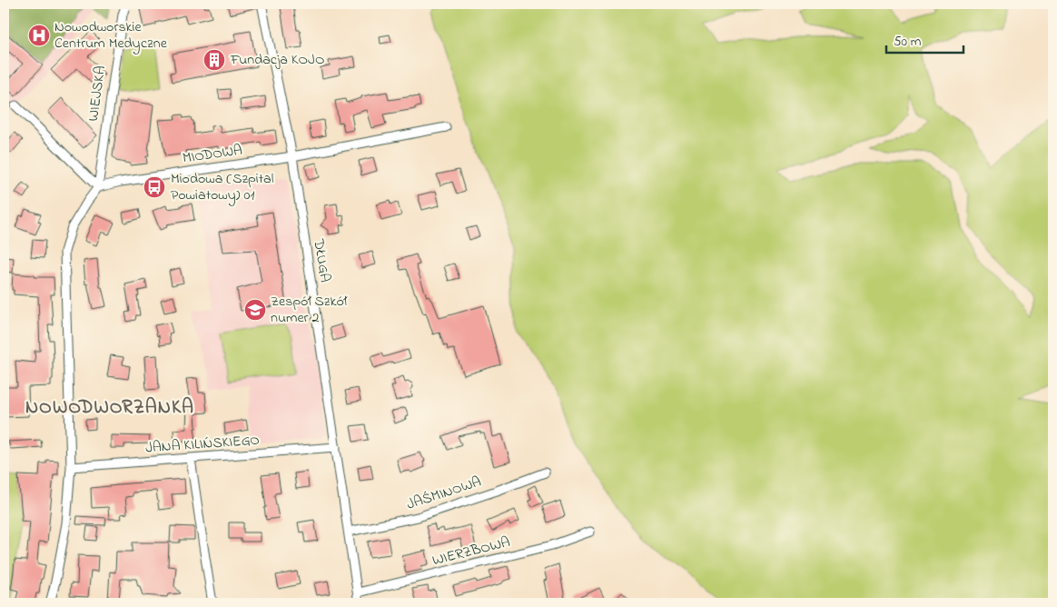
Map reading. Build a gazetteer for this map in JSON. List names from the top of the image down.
{
  "streets": {
    "street": [
      "WIEJSKA",
      "MIODOWA",
      "DŁUGA",
      "JANA KILIŃSKIEGO",
      "JAŚMINOWA",
      "WIERZBOWA"
    ]
  },
  "crossings": [
    ["WIEJSKA", "MIODOWA"],
    ["MIODOWA", "DŁUGA"],
    ["DŁUGA", "JANA KILIŃSKIEGO"],
    ["DŁUGA", "JAŚMINOWA"],
    ["DŁUGA", "WIERZBOWA"]
  ],
  "districts": ["NOWODWORZANKA"],
  "places": {
    "hospital": ["Nowodworskie Centrum Medyczne"],
    "building": ["Fundacja KOJO"],
    "bus stop": ["Miodowa (Szpital Powiatowy) 01"],
    "school or university": ["Zespół Szkół numer 2"]
  },
  "scale_bar": "50 m"
}
